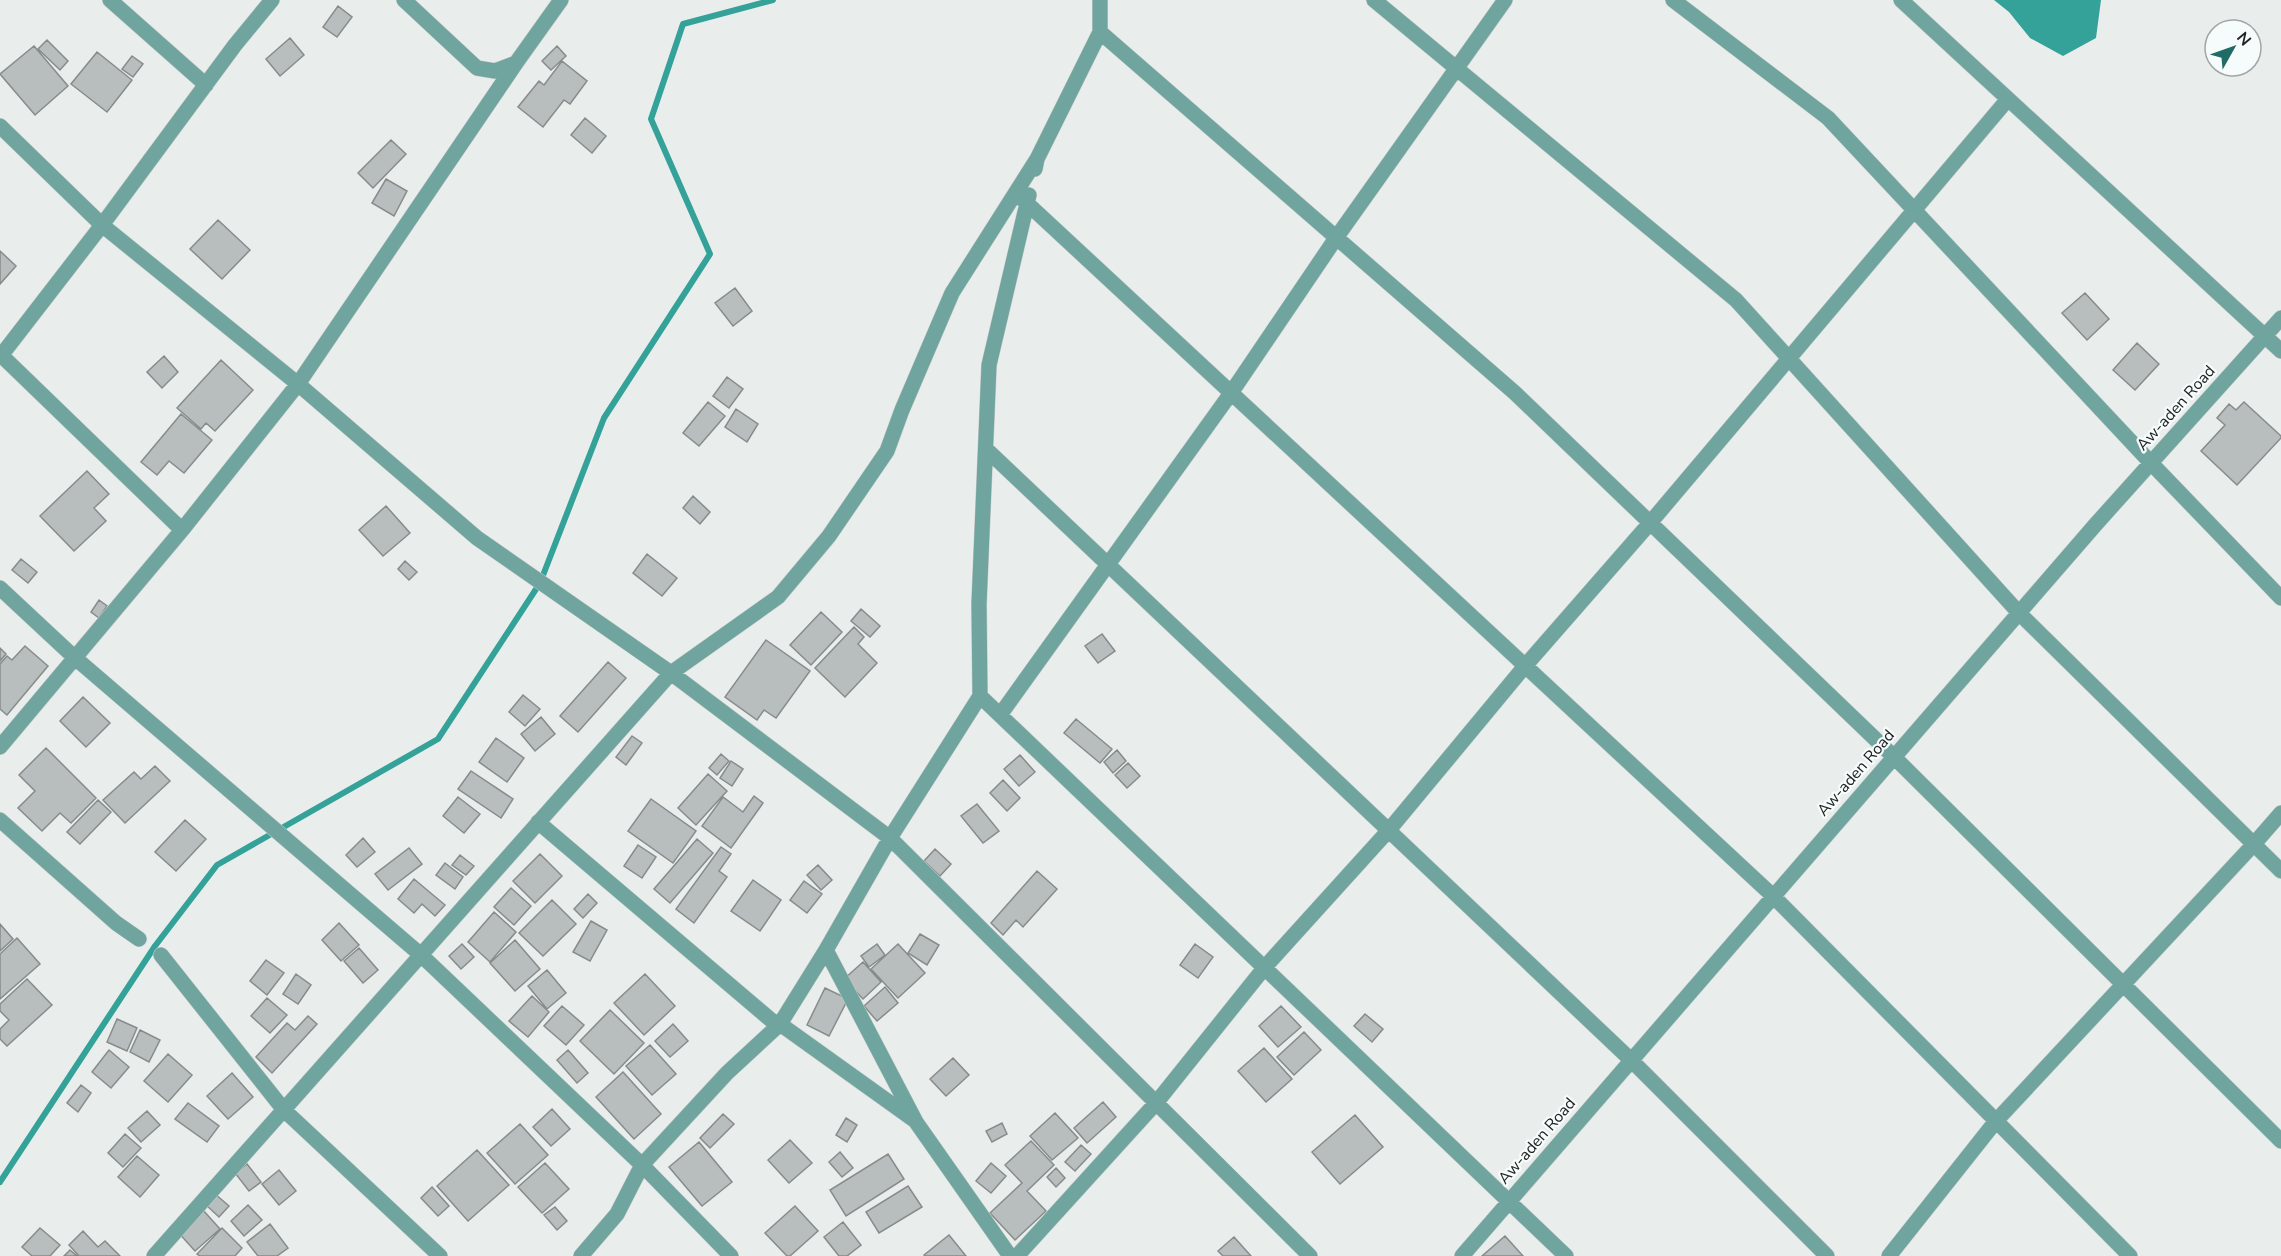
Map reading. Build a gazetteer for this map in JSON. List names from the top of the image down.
{
  "streets": {
    "street": ["Aw-aden Road"]
  },
  "north": "top right"
}
